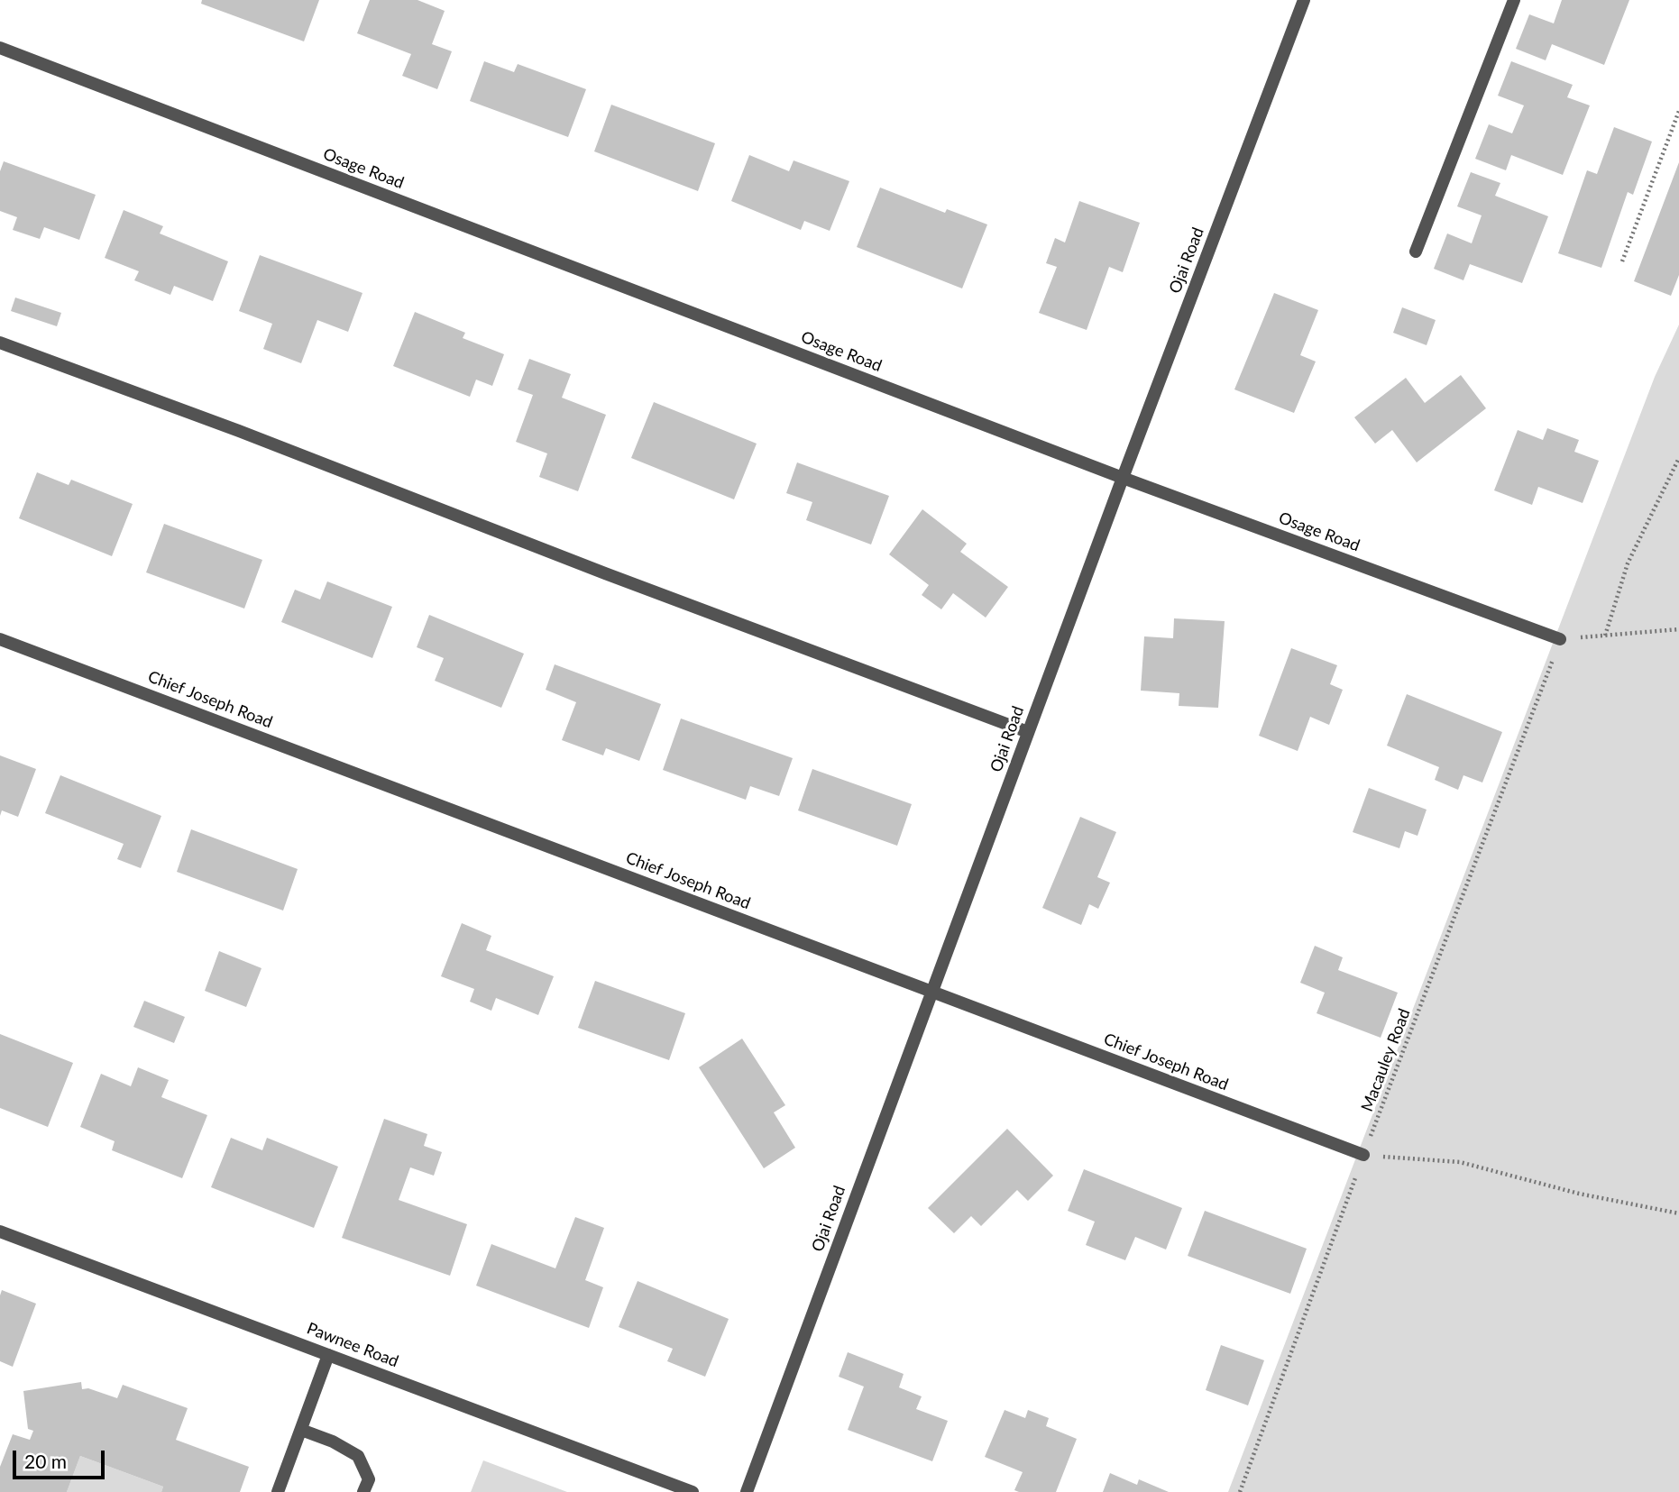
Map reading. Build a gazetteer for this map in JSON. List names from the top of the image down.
{
  "streets": {
    "street": [
      "Osage Road",
      "Ojai Road",
      "Chief Joseph Road",
      "Pawnee Road"
    ],
    "path": ["Macauley Road"]
  },
  "crossings": [
    ["Osage Road", "Ojai Road"],
    ["Osage Road", "Macauley Road"],
    ["Ojai Road", "Chief Joseph Road"],
    ["Chief Joseph Road", "Macauley Road"]
  ],
  "scale_bar": "20 m"
}
